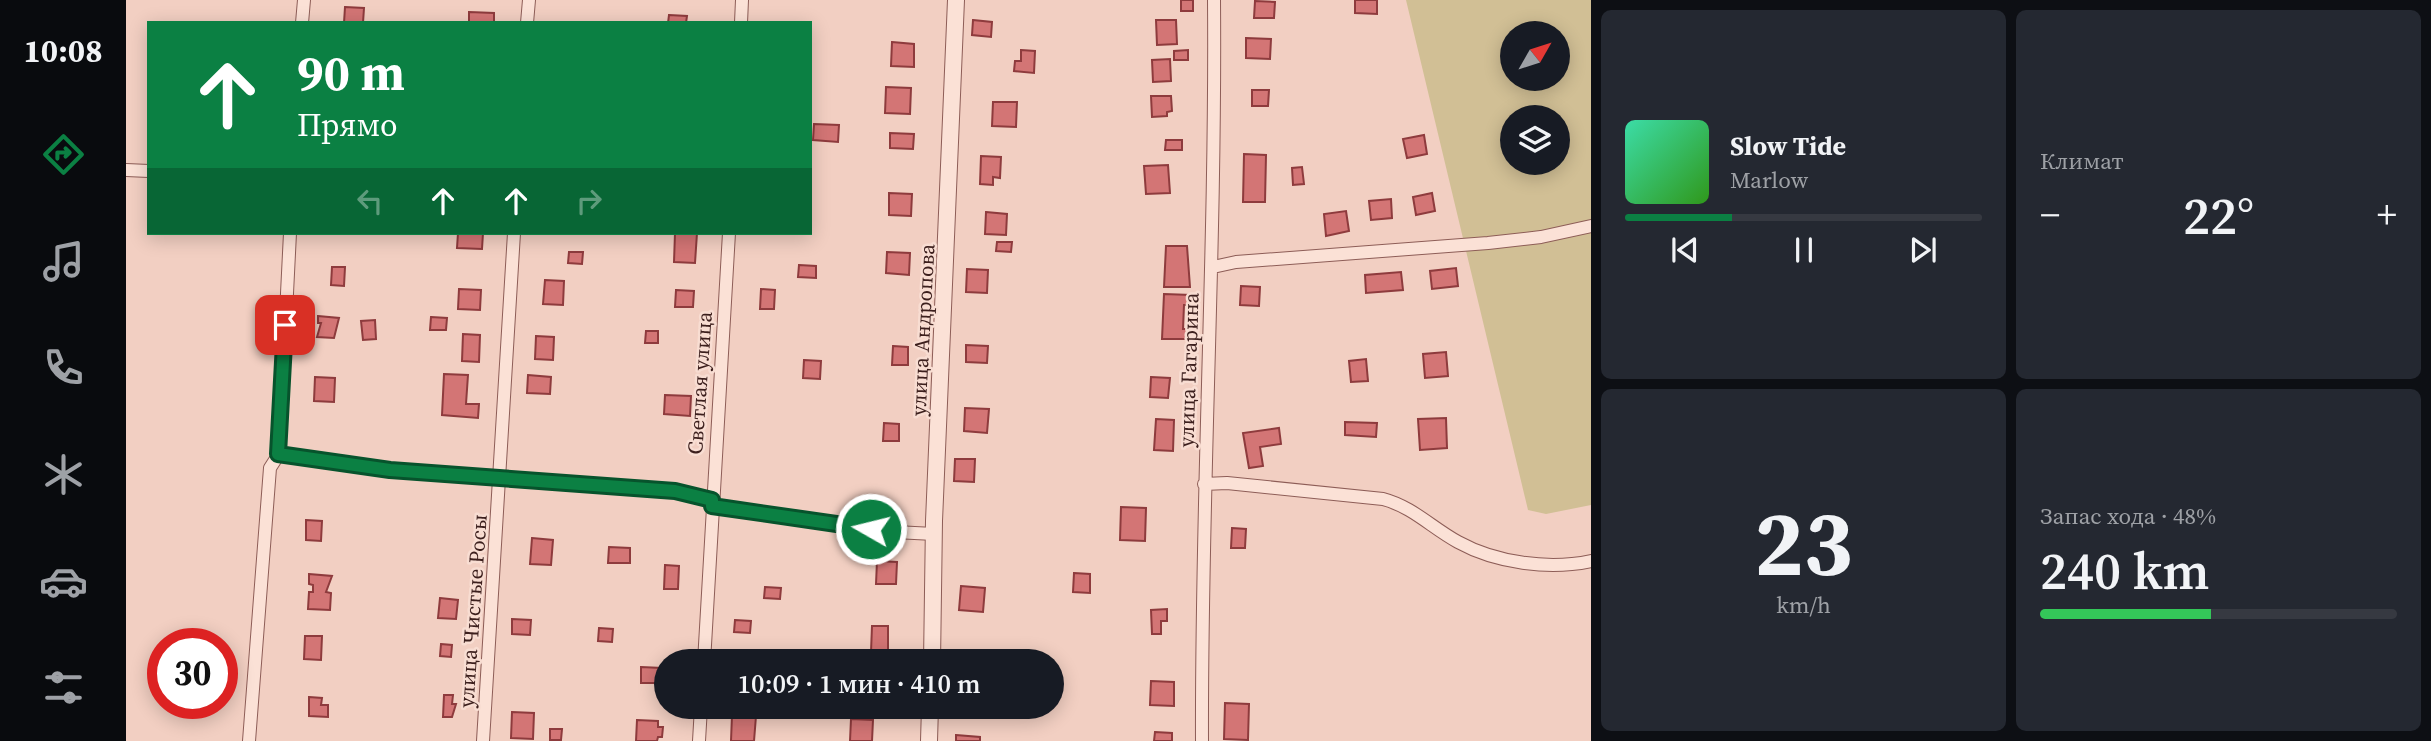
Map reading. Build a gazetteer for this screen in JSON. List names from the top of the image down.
{
  "streets": {
    "street": [
      "улица Андропова",
      "улица Гагарина",
      "Светлая улица",
      "улица Чистые Росы"
    ]
  },
  "north": "top right",
  "page": {
    "tabs": "10:08",
    "tile": [
      "Климат",
      ["23", "km/h"],
      ["Запас хода · 48%", "240 km"]
    ],
    "turn": ["90 m", "Прямо"],
    "song": ["Slow Tide", "Marlow"],
    "heat": ["−", "22°", "+"],
    "limit": "30",
    "trip": "10:09 · 1 мин · 410 m"
  }
}
